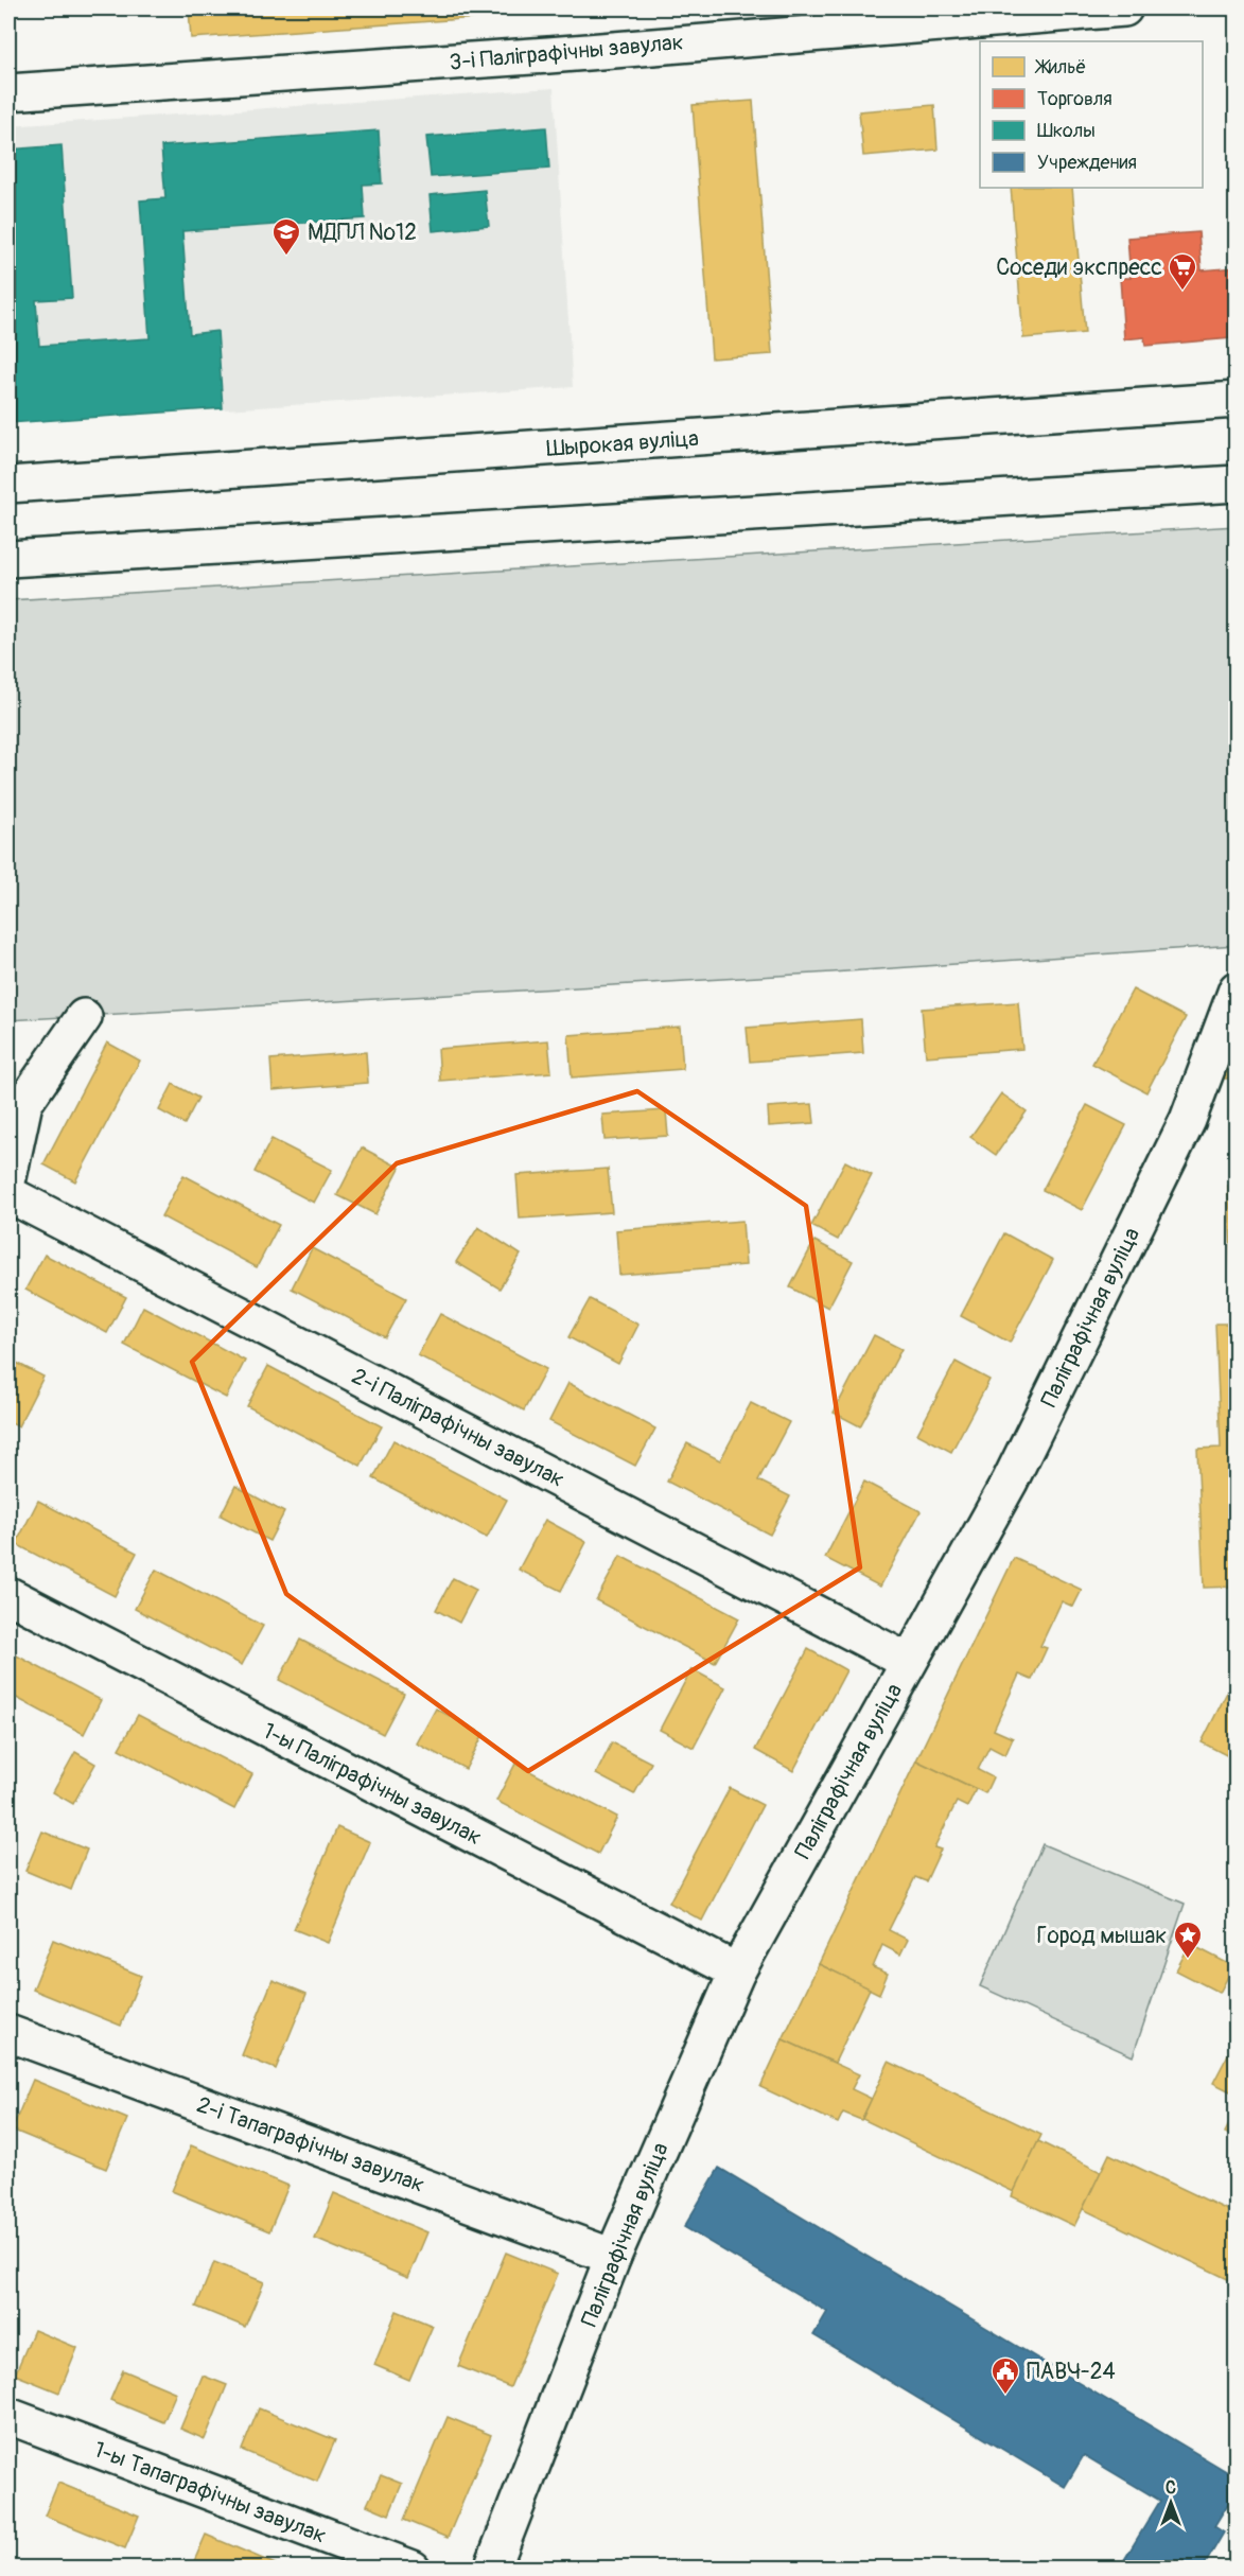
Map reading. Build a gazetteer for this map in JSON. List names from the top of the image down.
{
  "streets": {
    "street": [
      "3-і Паліграфічны завулак",
      "Шырокая вуліца",
      "Паліграфічная вуліца",
      "2-і Паліграфічны завулак",
      "1-ы Паліграфічны завулак",
      "2-і Тапаграфічны завулак",
      "1-ы Тапаграфічны завулак"
    ]
  },
  "crossings": [
    ["Паліграфічная вуліца", "2-і Паліграфічны завулак"],
    ["Паліграфічная вуліца", "1-ы Паліграфічны завулак"],
    ["Паліграфічная вуліца", "2-і Тапаграфічны завулак"]
  ],
  "places": {
    "school or university": ["МДПЛ №12"],
    "supermarket": ["Соседи экспресс"],
    "place": ["Город мышак"],
    "public building": ["ПАВЧ-24"]
  },
  "legend": [
    "Жильё",
    "Торговля",
    "Школы",
    "Учреждения"
  ],
  "north": "top"
}
